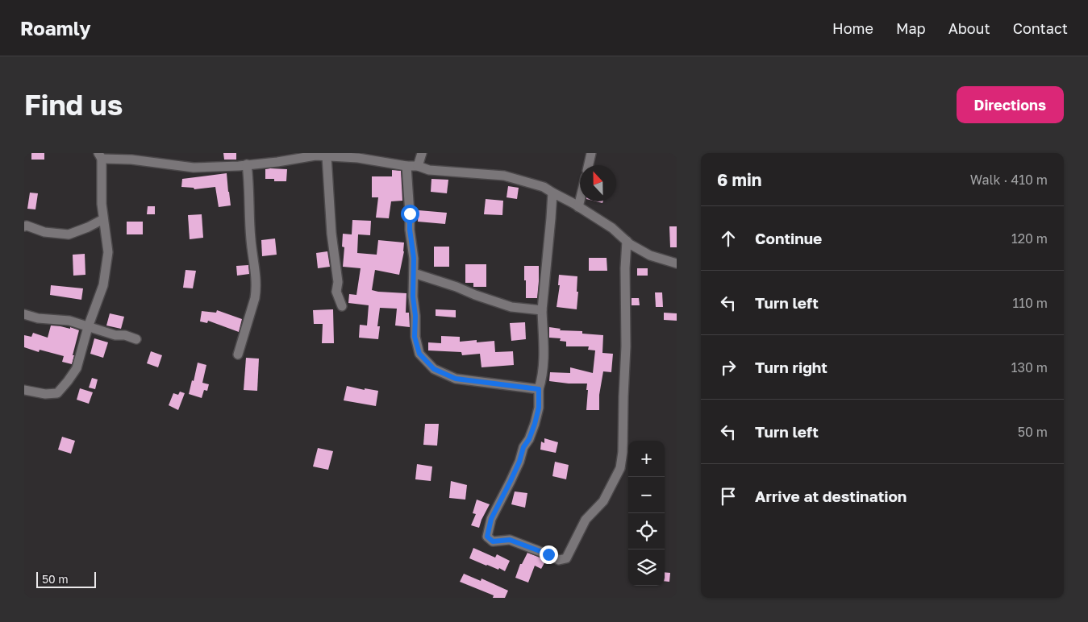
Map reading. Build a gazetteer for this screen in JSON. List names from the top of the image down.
{
  "scale_bar": "50 m",
  "north": "top",
  "page": {
    "header": "Roamly",
    "nav": [
      "Home",
      "Map",
      "About",
      "Contact"
    ],
    "buttons": "Directions",
    "title": "Find us",
    "heading": ["6 min", "Walk · 410 m"],
    "list": [
      ["Continue", "120 m"],
      ["Turn left", "110 m"],
      ["Turn right", "130 m"],
      ["Turn left", "50 m"],
      "Arrive at destination"
    ],
    "map_buttons": ["+", "−"],
    "scale": "50 m"
  }
}
